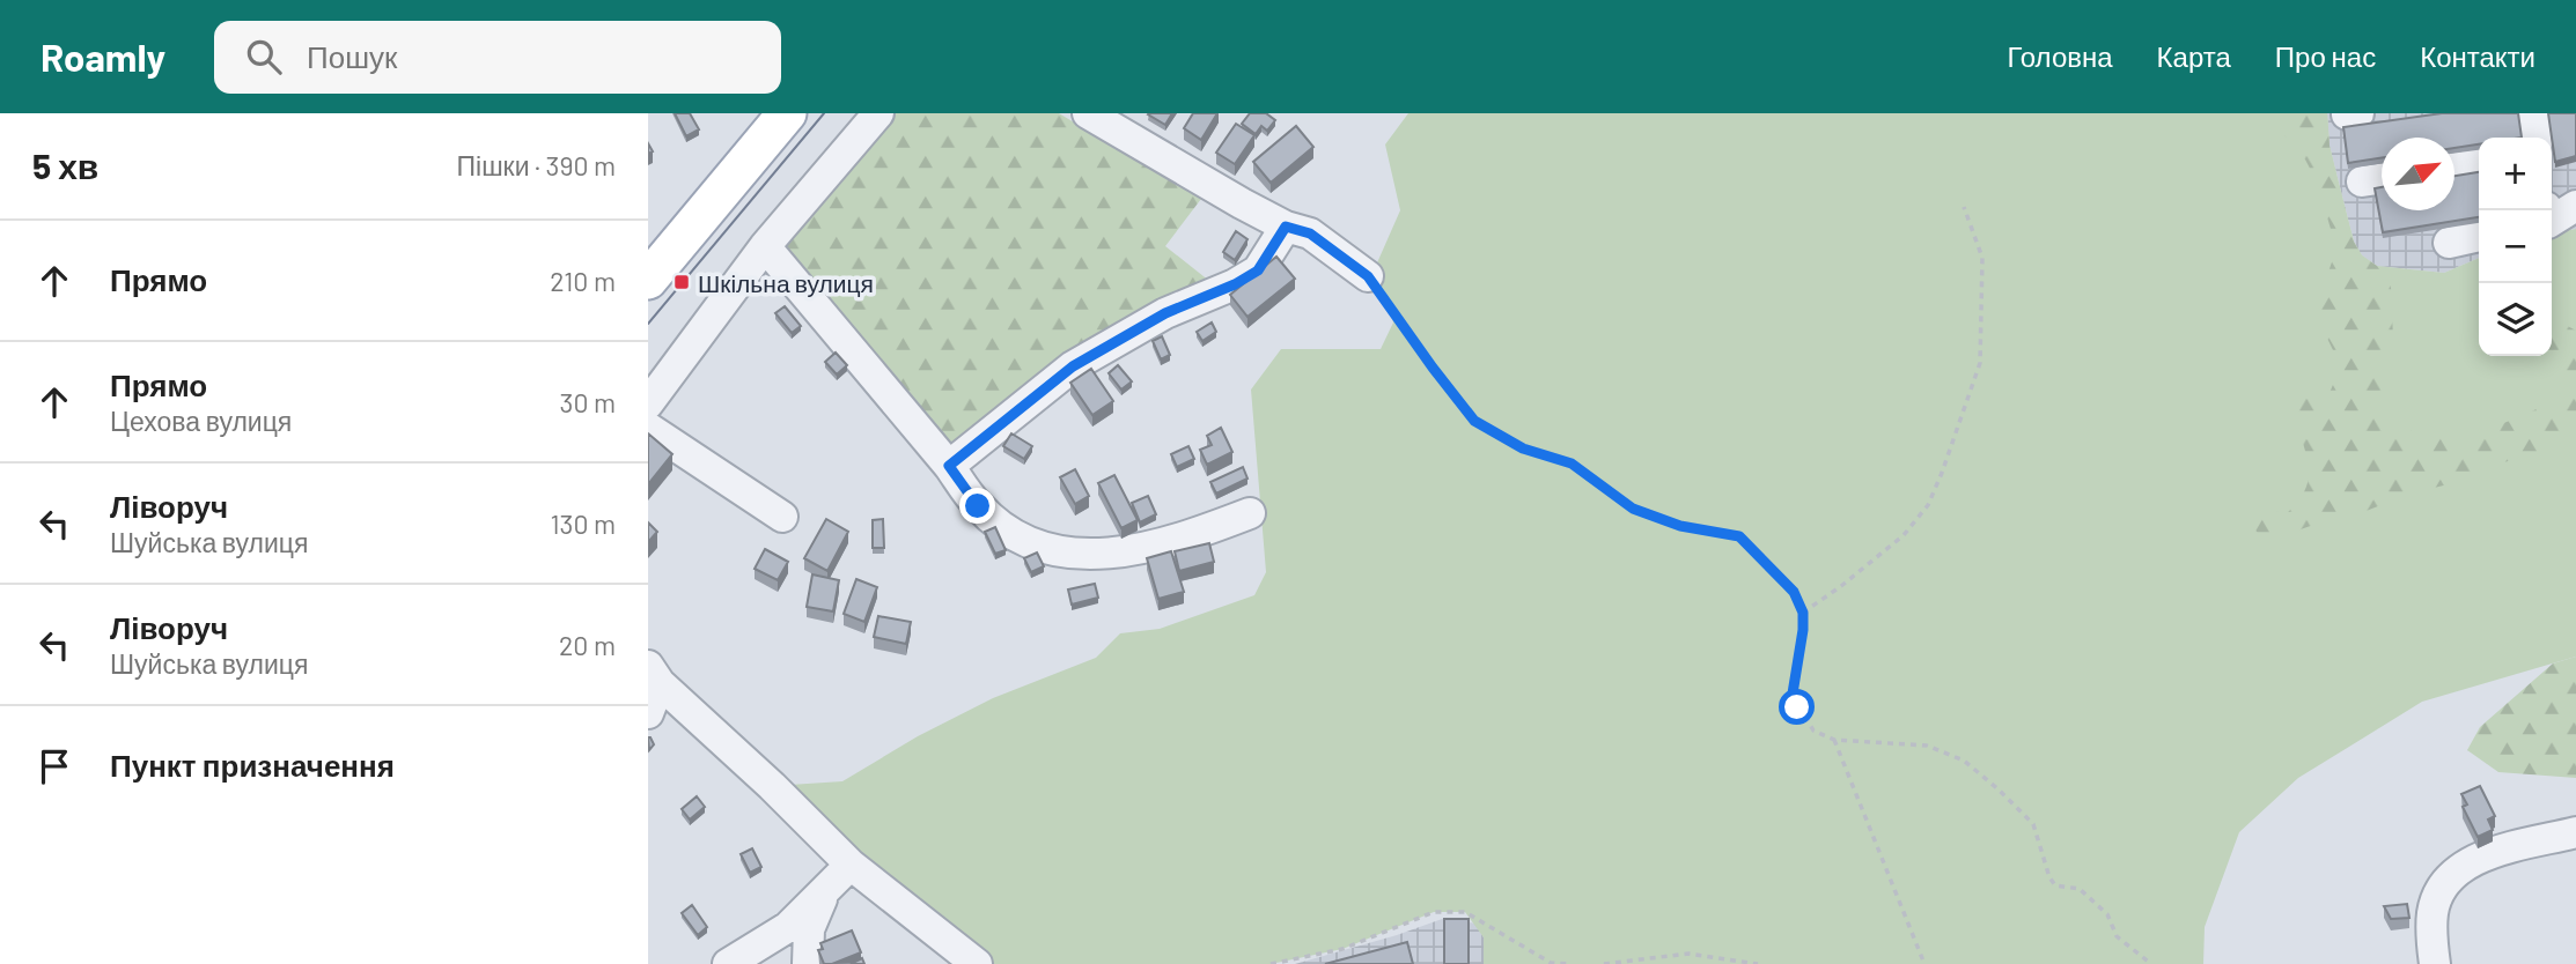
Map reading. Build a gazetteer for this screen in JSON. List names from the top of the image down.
{
  "places": {
    "transit": ["Шкільна вулиця"]
  },
  "north": "top right",
  "page": {
    "header": "Roamly",
    "search": "Пошук",
    "nav": [
      "Головна",
      "Карта",
      "Про нас",
      "Контакти"
    ],
    "heading": ["5 хв", "Пішки · 390 m"],
    "map_buttons": ["+", "−"],
    "list": [
      ["Прямо", "210 m"],
      ["Прямо", "Цехова вулиця", "30 m"],
      ["Ліворуч", "Шуйська вулиця", "130 m"],
      ["Ліворуч", "Шуйська вулиця", "20 m"],
      "Пункт призначення"
    ]
  }
}
